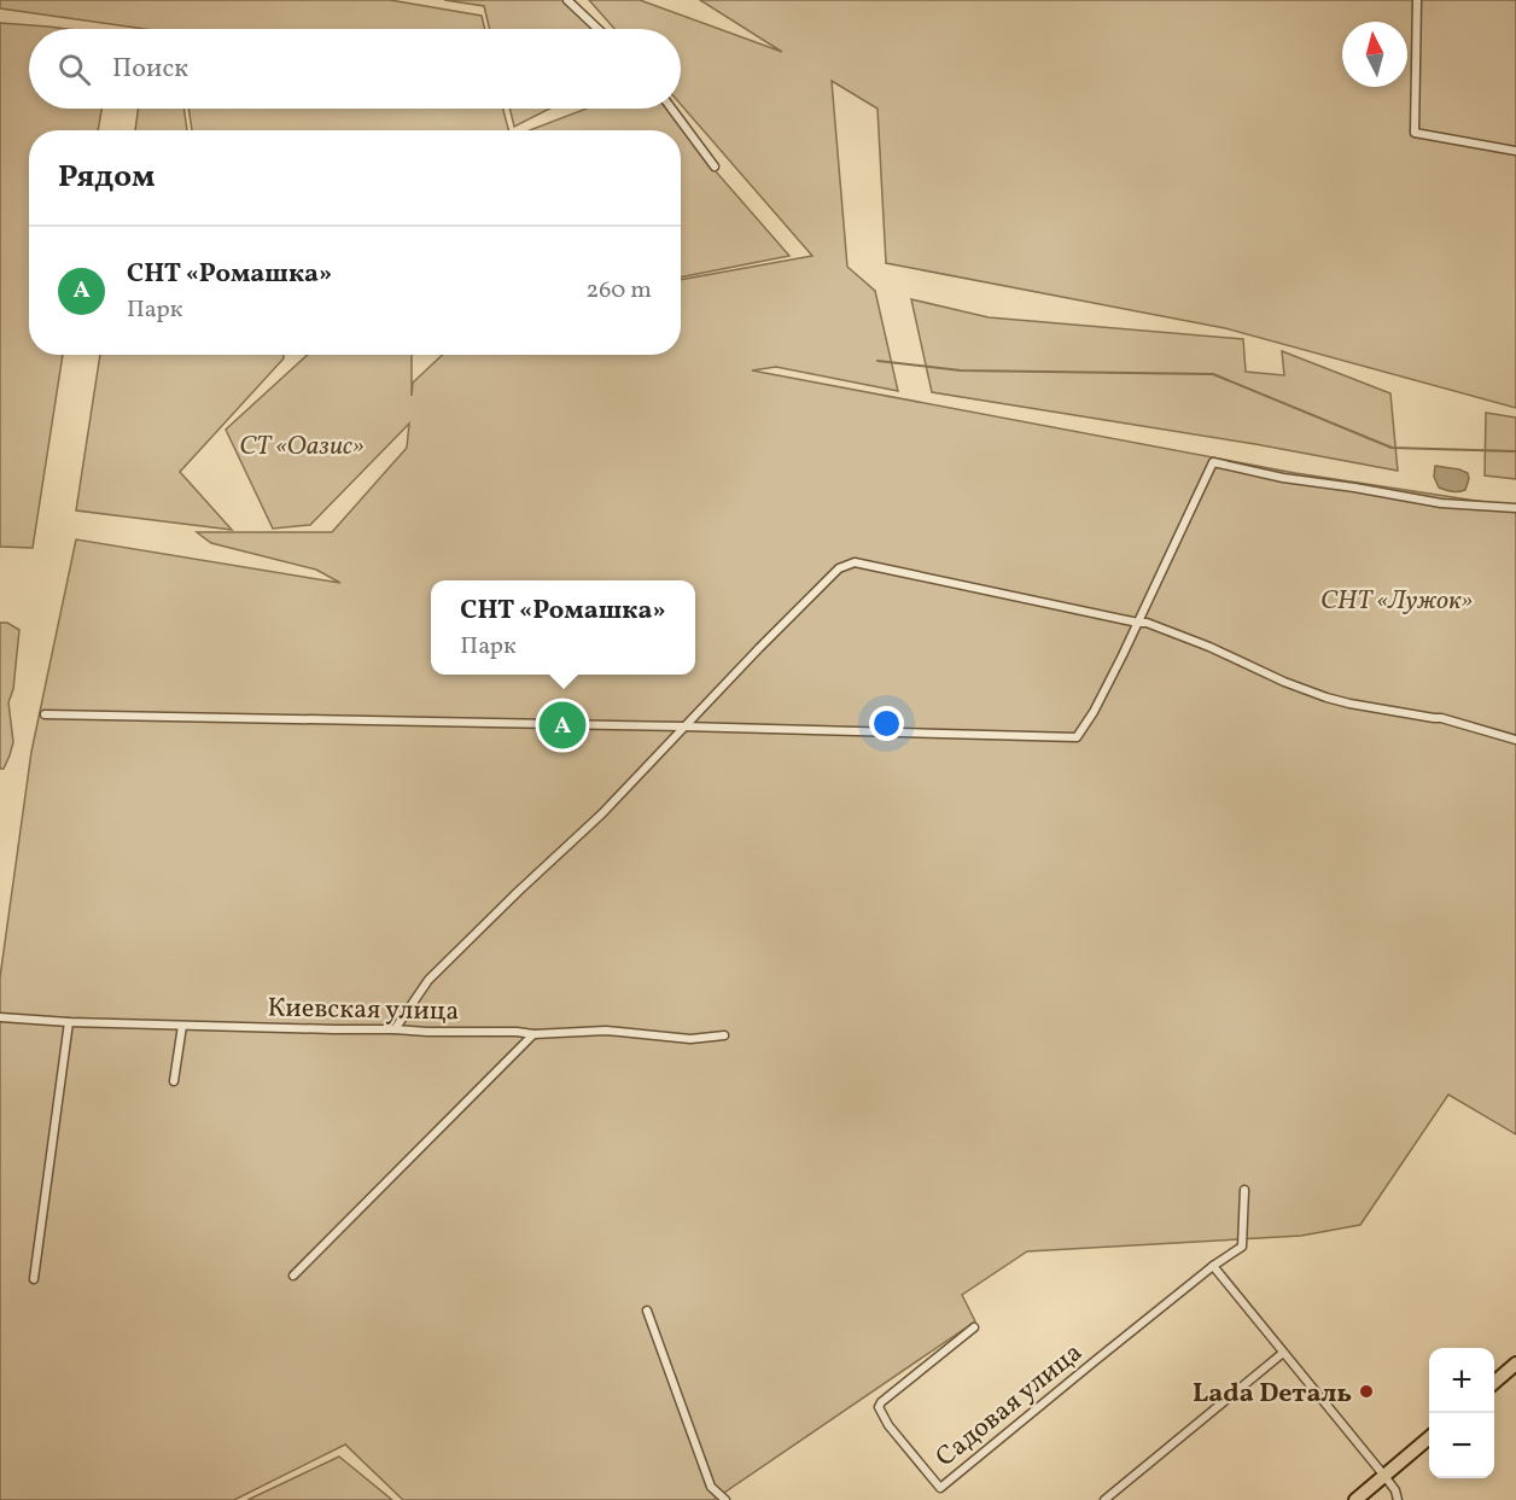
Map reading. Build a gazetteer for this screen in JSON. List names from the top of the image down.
{
  "streets": {
    "street": ["Киевская улица", "Садовая улица"]
  },
  "parks": ["СТ «Оазис»", "СНТ «Лужок»"],
  "places": ["Lada Dеталь"],
  "north": "top",
  "page": {
    "search": "Поиск",
    "heading": "Рядом",
    "list": [
      {
        "mark": "A",
        "name": "СНТ «Ромашка»",
        "note": "Парк",
        "value": "260 m"
      }
    ],
    "popup": ["СНТ «Ромашка»", "Парк"],
    "pins": "A",
    "map_buttons": ["+", "−"]
  }
}
